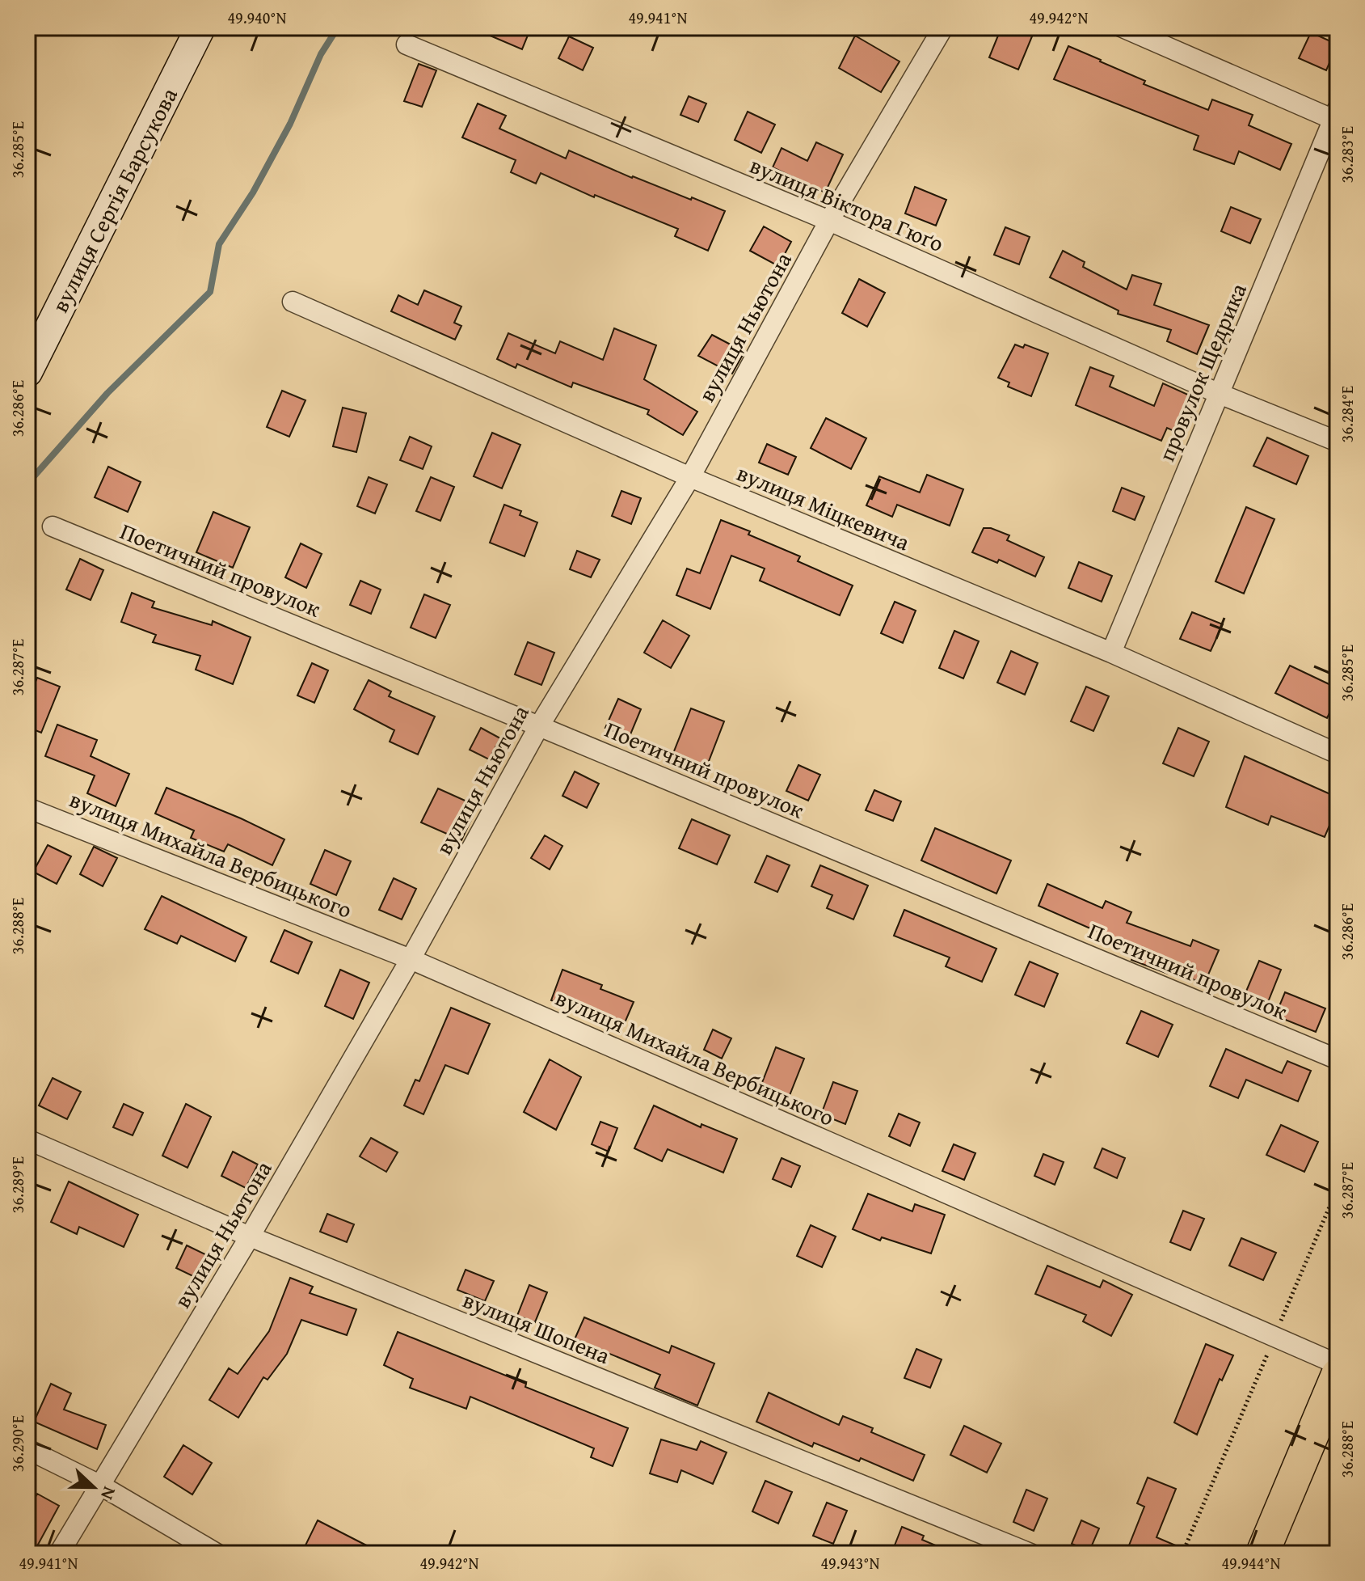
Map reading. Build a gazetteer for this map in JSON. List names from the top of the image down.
{
  "streets": {
    "main road": ["вулиця Сергія Барсукова"],
    "street": [
      "вулиця Віктора Гюґо",
      "вулиця Ньютона",
      "провулок Щедрика",
      "вулиця Міцкевича",
      "Поетичний провулок",
      "вулиця Михайла Вербицького",
      "вулиця Шопена"
    ]
  },
  "crossings": [
    ["вулиця Віктора Гюґо", "вулиця Ньютона"],
    ["вулиця Віктора Гюґо", "провулок Щедрика"],
    ["вулиця Ньютона", "вулиця Міцкевича"],
    ["вулиця Ньютона", "Поетичний провулок"],
    ["вулиця Ньютона", "вулиця Михайла Вербицького"],
    ["вулиця Ньютона", "вулиця Шопена"],
    ["провулок Щедрика", "вулиця Міцкевича"]
  ],
  "north": "right",
  "coordinates": [
    "49.940°N",
    "49.941°N",
    "49.942°N",
    "36.285°E",
    "36.283°E",
    "36.286°E",
    "36.284°E",
    "36.287°E",
    "36.288°E",
    "36.289°E",
    "36.290°E",
    "49.943°N",
    "49.944°N"
  ]
}
